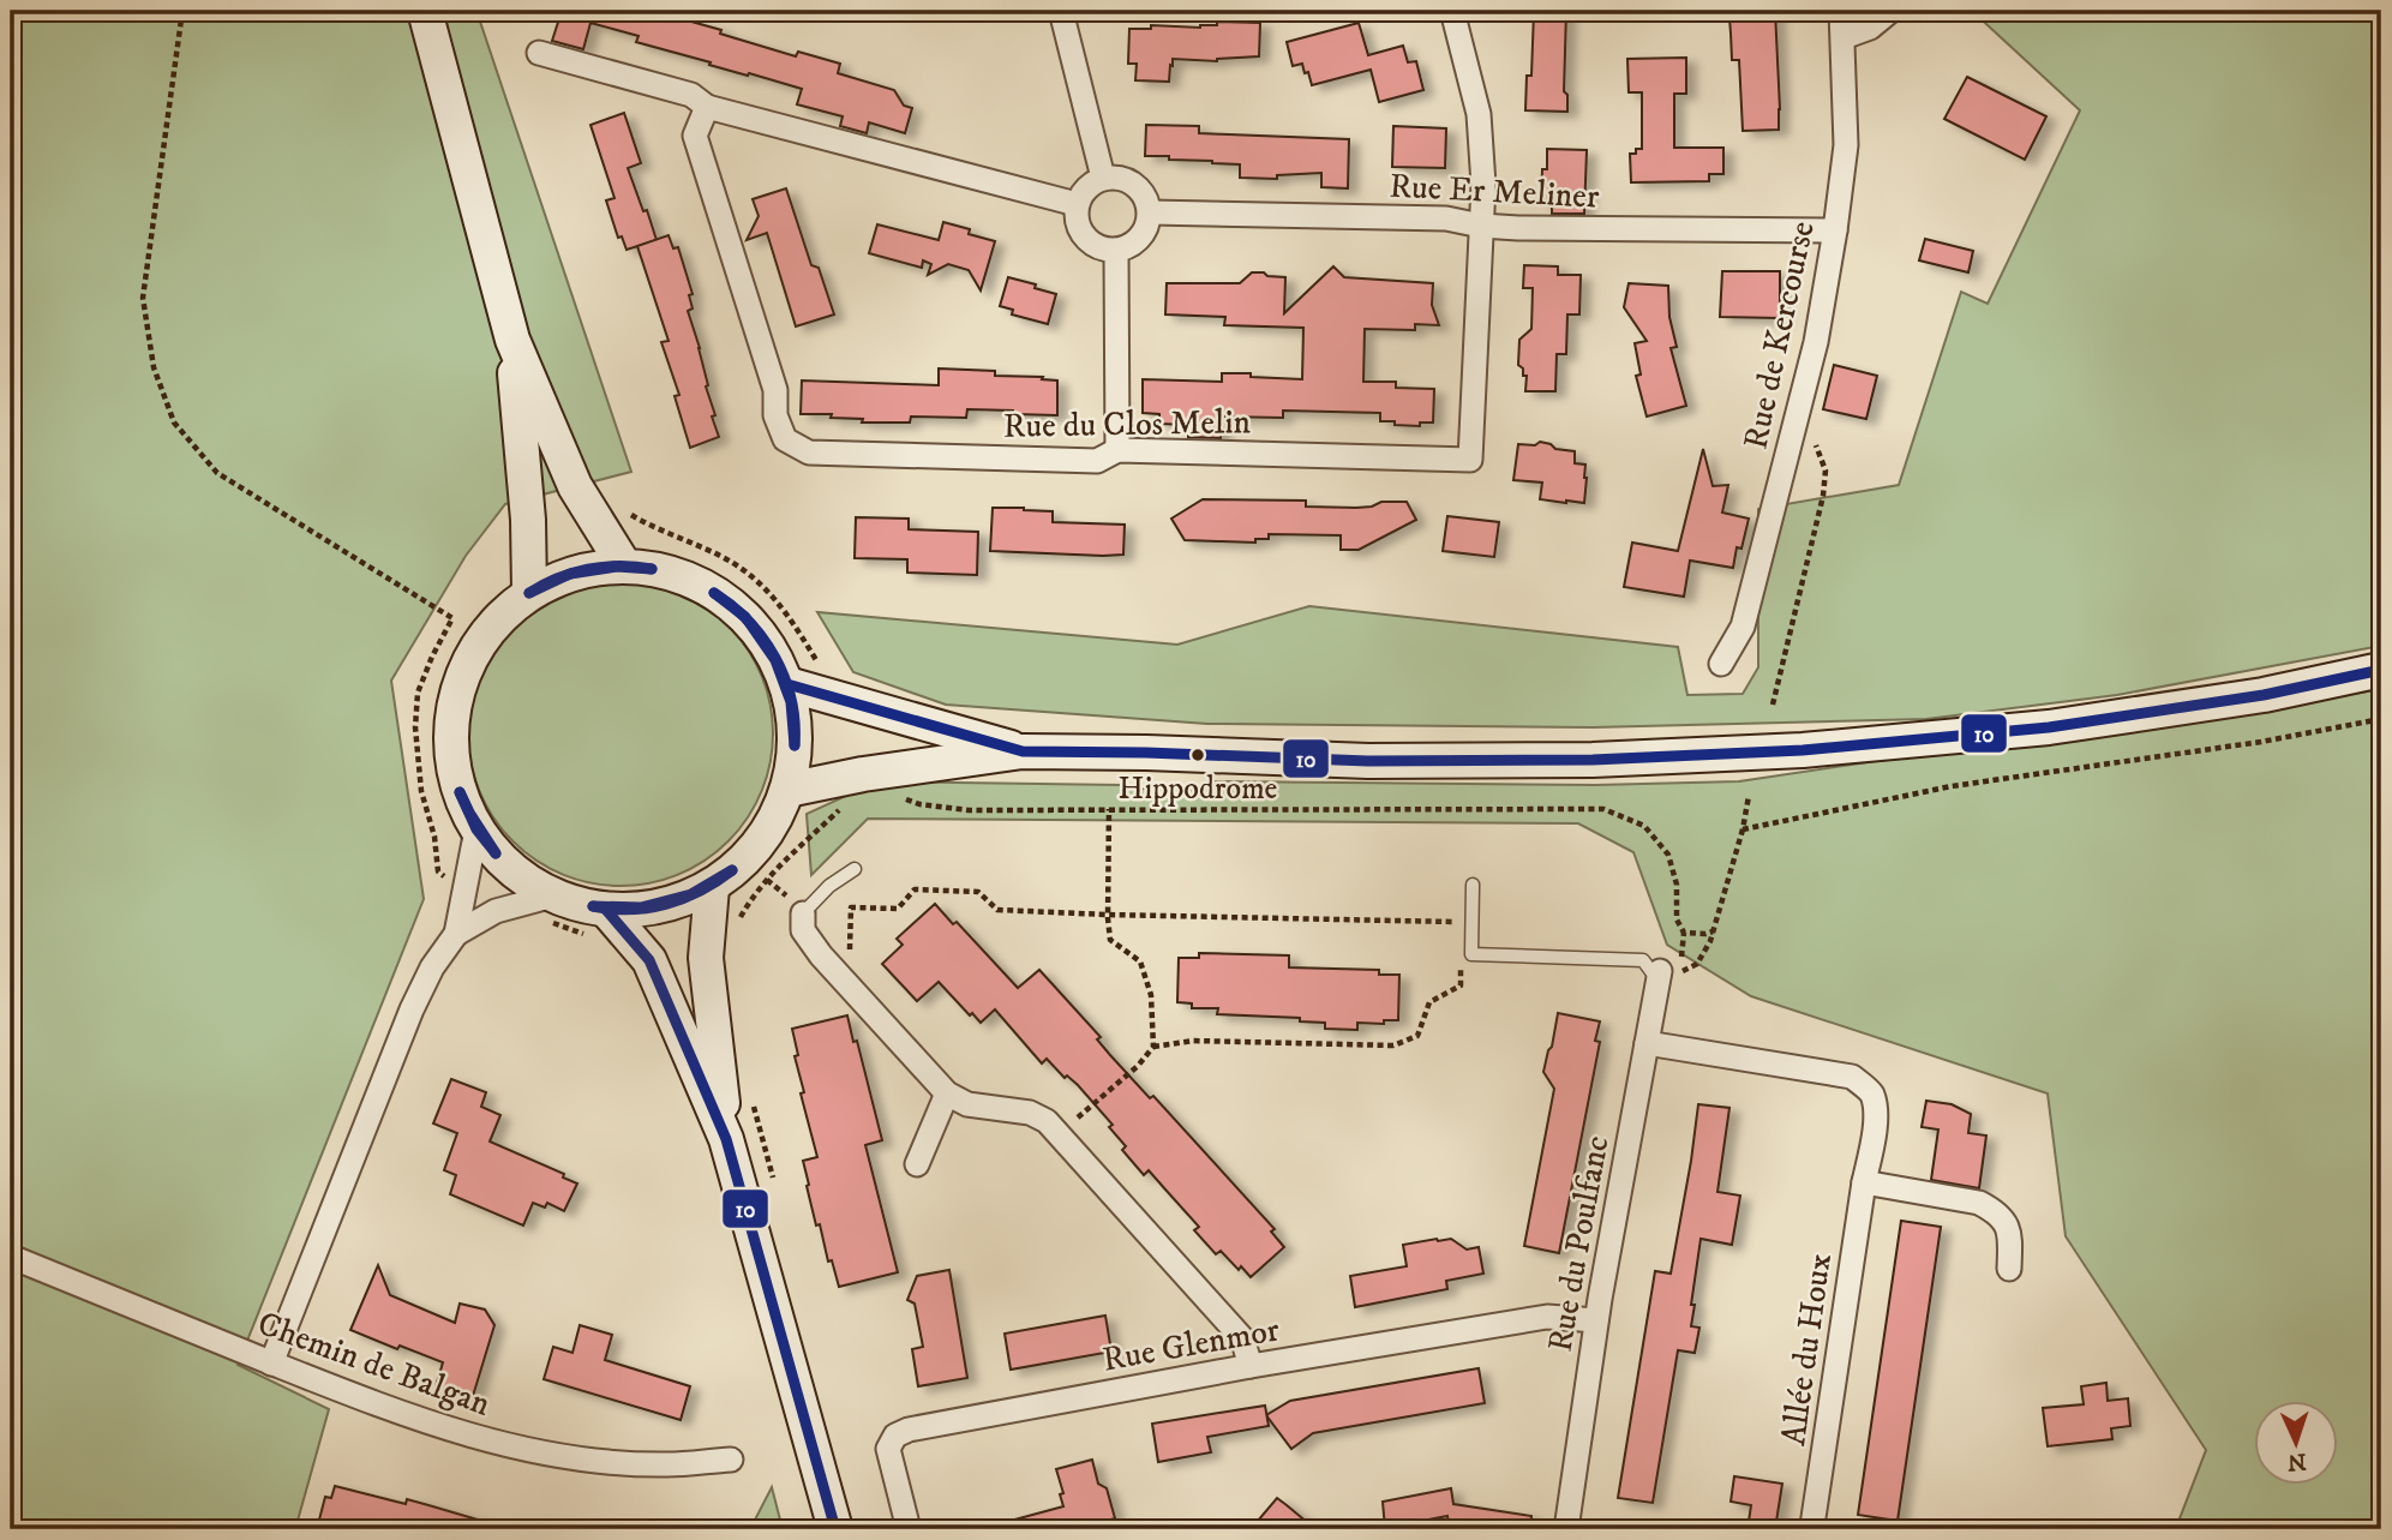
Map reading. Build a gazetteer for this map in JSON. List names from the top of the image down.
{
  "streets": {
    "street": [
      "Rue Er Meliner",
      "Rue de Kercourse",
      "Rue du Clos Melin",
      "Rue du Poulfanc",
      "Rue Glenmor",
      "Allée du Houx",
      "Chemin de Balgan"
    ]
  },
  "crossings": [
    ["Rue Er Meliner", "Rue de Kercourse"],
    ["Rue Er Meliner", "Rue du Clos Melin"],
    ["Rue du Poulfanc", "Rue Glenmor"],
    ["Rue du Poulfanc", "Allée du Houx"]
  ],
  "places": ["Hippodrome"],
  "lines": ["transit line 10"],
  "north": "bottom"
}
